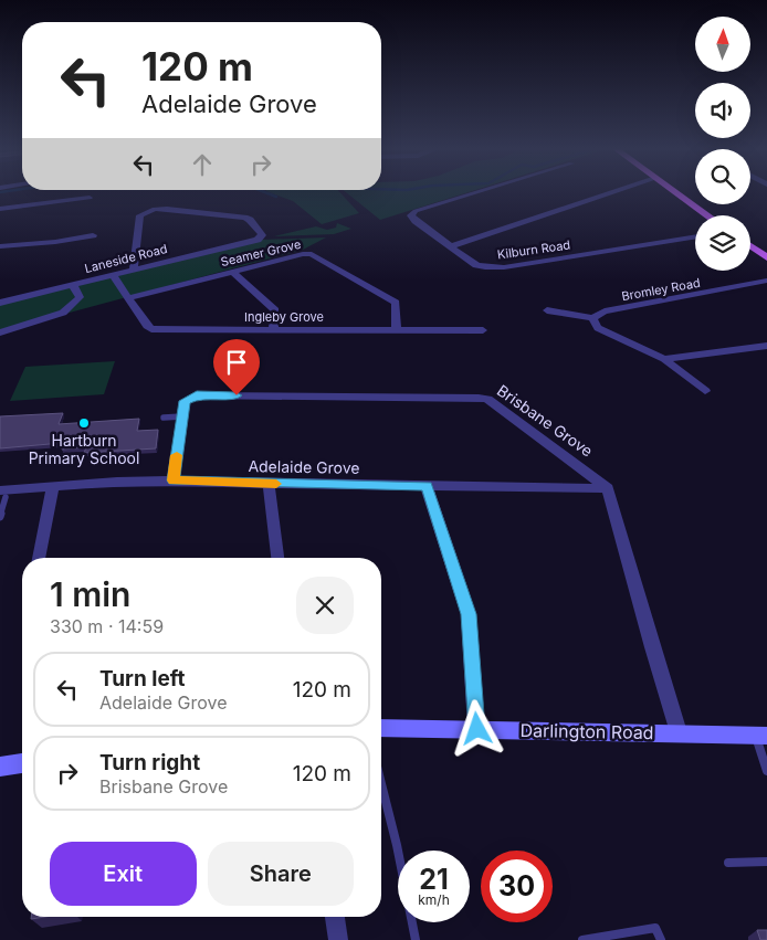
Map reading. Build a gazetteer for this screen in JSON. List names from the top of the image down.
{
  "streets": {
    "street": [
      "Kilburn Road",
      "Seamer Grove",
      "Laneside Road",
      "Bromley Road",
      "Ingleby Grove",
      "Brisbane Grove",
      "Adelaide Grove",
      "Darlington Road"
    ]
  },
  "crossings": [
    ["Seamer Grove", "Ingleby Grove"],
    ["Laneside Road", "Ingleby Grove"],
    ["Brisbane Grove", "Adelaide Grove"]
  ],
  "places": ["Hartburn Primary School"],
  "north": "top",
  "page": {
    "turn": ["120 m", "Adelaide Grove"],
    "heading": ["1 min", "330 m · 14:59"],
    "list": [
      {
        "name": "Turn left",
        "note": "Adelaide Grove",
        "value": "120 m"
      },
      {
        "name": "Turn right",
        "note": "Brisbane Grove",
        "value": "120 m"
      }
    ],
    "buttons": ["Exit", "Share"],
    "speed": "21 km/h",
    "limit": "30"
  }
}
